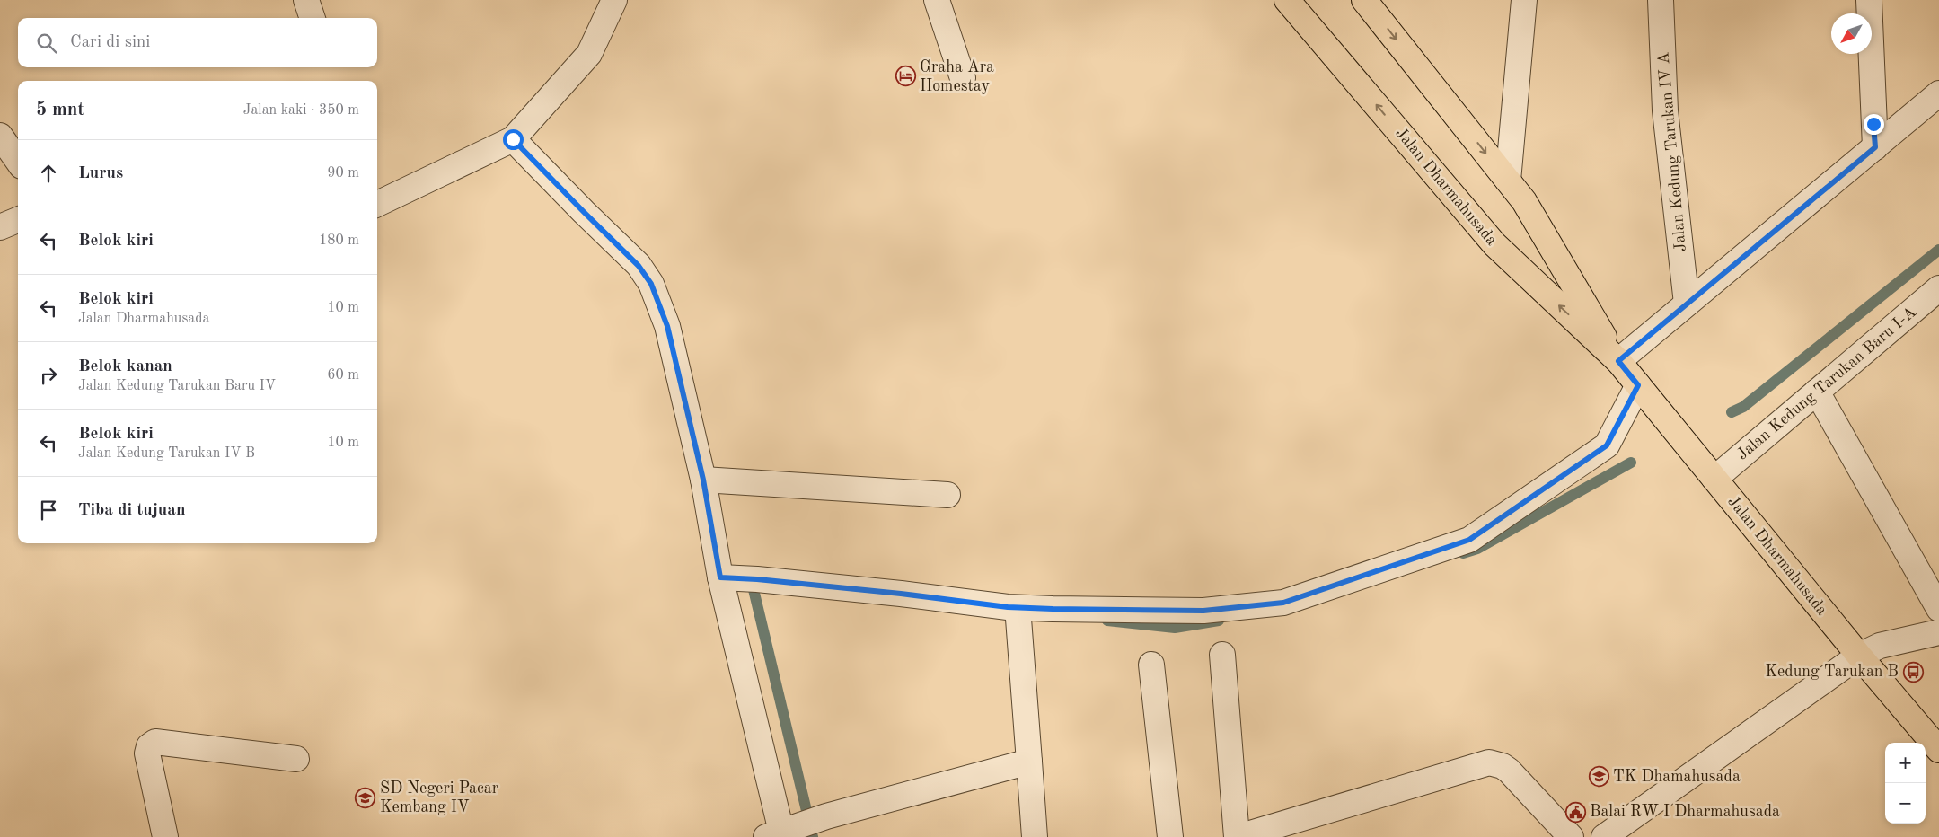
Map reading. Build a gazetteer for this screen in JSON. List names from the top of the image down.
{
  "streets": {
    "main road": ["Jalan Dharmahusada"],
    "street": ["Jalan Kedung Tarukan IV A", "Jalan Kedung Tarukan Baru I-A"]
  },
  "crossings": [
    ["Jalan Dharmahusada", "Jalan Kedung Tarukan Baru I-A"]
  ],
  "places": {
    "hotel": ["Graha Ara Homestay"],
    "bus stop": ["Kedung Tarukan B"],
    "school or university": ["TK Dhamahusada", "SD Negeri Pacar Kembang IV"],
    "public building": ["Balai RW I Dharmahusada"]
  },
  "north": "bottom left",
  "page": {
    "search": "Cari di sini",
    "heading": ["5 mnt", "Jalan kaki · 350 m"],
    "list": [
      ["Lurus", "90 m"],
      ["Belok kiri", "180 m"],
      ["Belok kiri", "Jalan Dharmahusada", "10 m"],
      ["Belok kanan", "Jalan Kedung Tarukan Baru IV", "60 m"],
      ["Belok kiri", "Jalan Kedung Tarukan IV B", "10 m"],
      "Tiba di tujuan"
    ],
    "map_buttons": ["+", "−"]
  }
}
